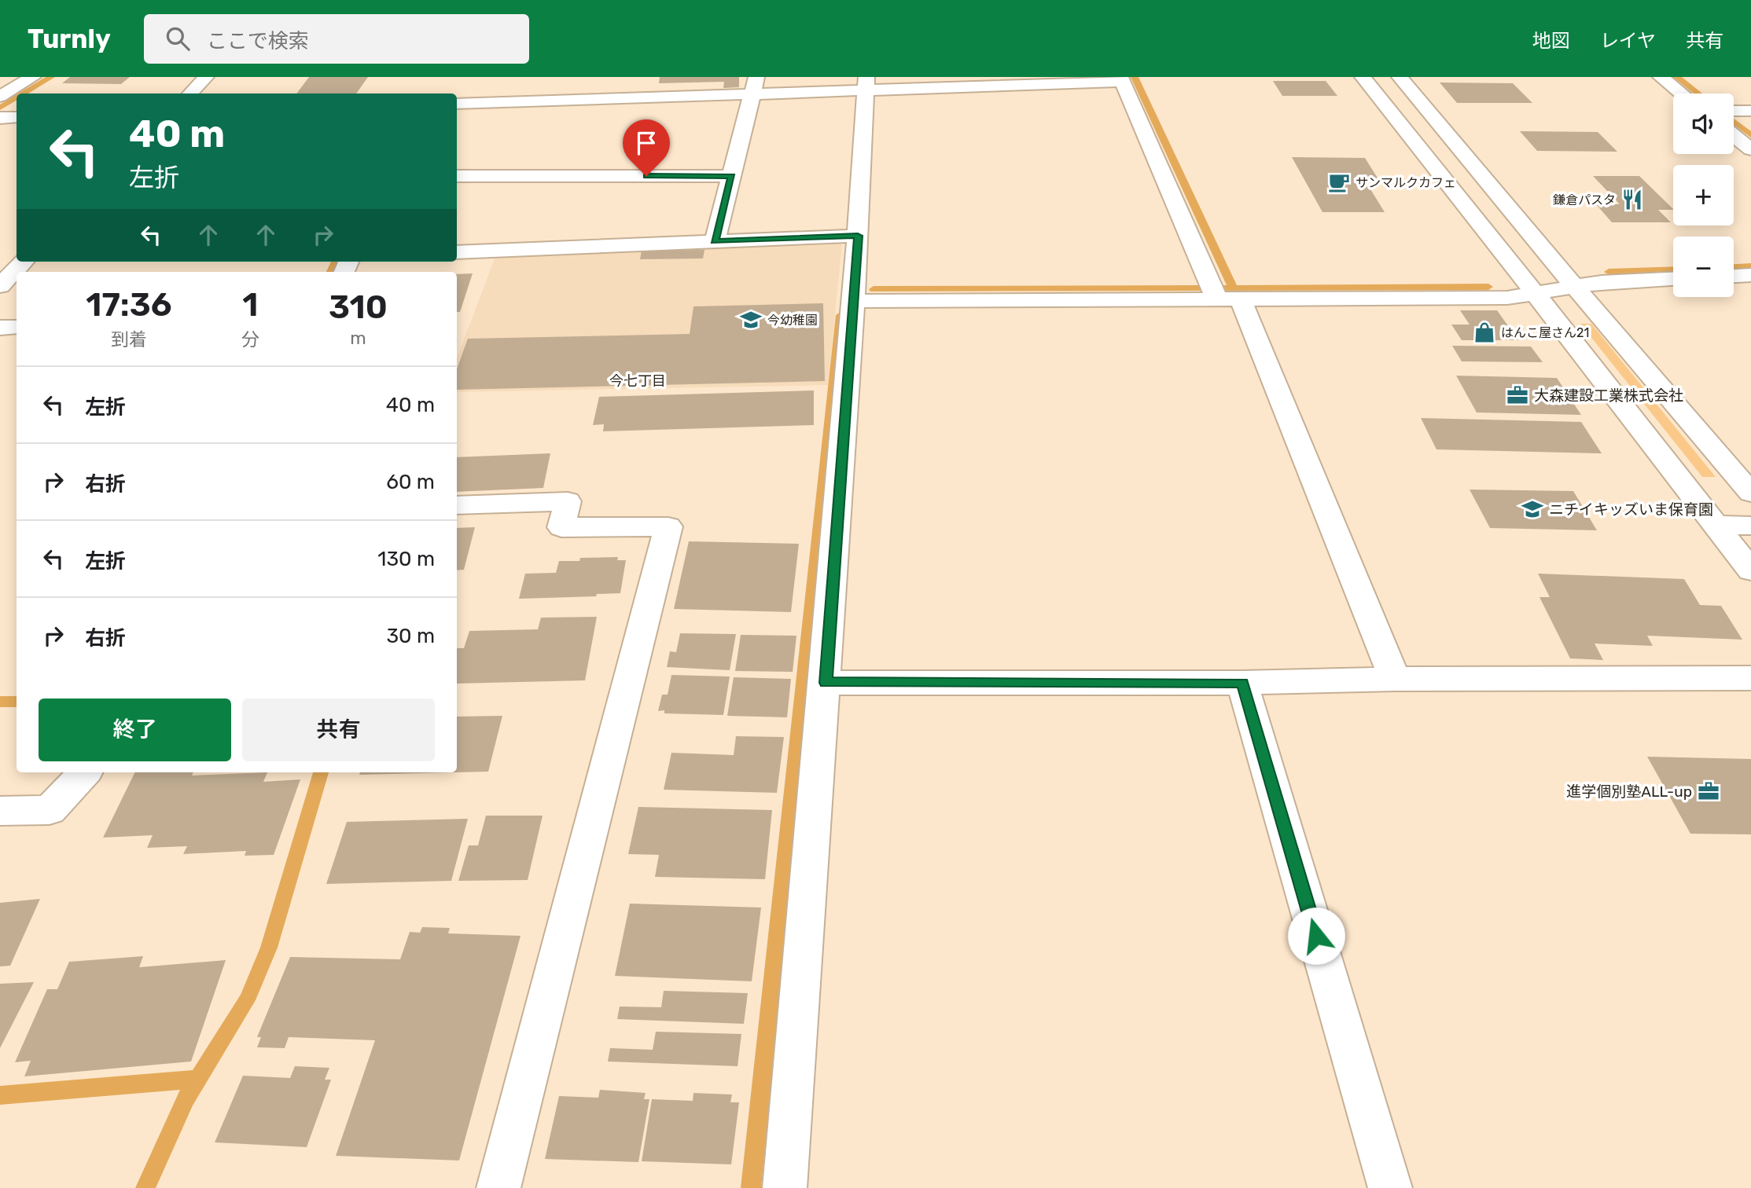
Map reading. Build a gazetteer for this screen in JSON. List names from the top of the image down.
{
  "districts": ["今七丁目"],
  "places": {
    "cafe": ["サンマルクカフェ"],
    "restaurant": ["鎌倉パスタ"],
    "school or university": ["今幼稚園", "ニチイキッズいま保育園"],
    "shop": ["はんこ屋さん21"],
    "office": ["大森建設工業株式会社", "進学個別塾ALL-up"]
  },
  "page": {
    "header": "Turnly",
    "search": "ここで検索",
    "nav": ["地図", "レイヤ", "共有"],
    "map_buttons": ["+", "−"],
    "turn": ["40 m", "左折"],
    "eta": [
      "17:36",
      "到着",
      "1",
      "分",
      "310",
      "m"
    ],
    "list": [
      {
        "name": "左折",
        "value": "40 m"
      },
      {
        "name": "右折",
        "value": "60 m"
      },
      {
        "name": "左折",
        "value": "130 m"
      },
      {
        "name": "右折",
        "value": "30 m"
      }
    ],
    "buttons": ["終了", "共有"]
  }
}
